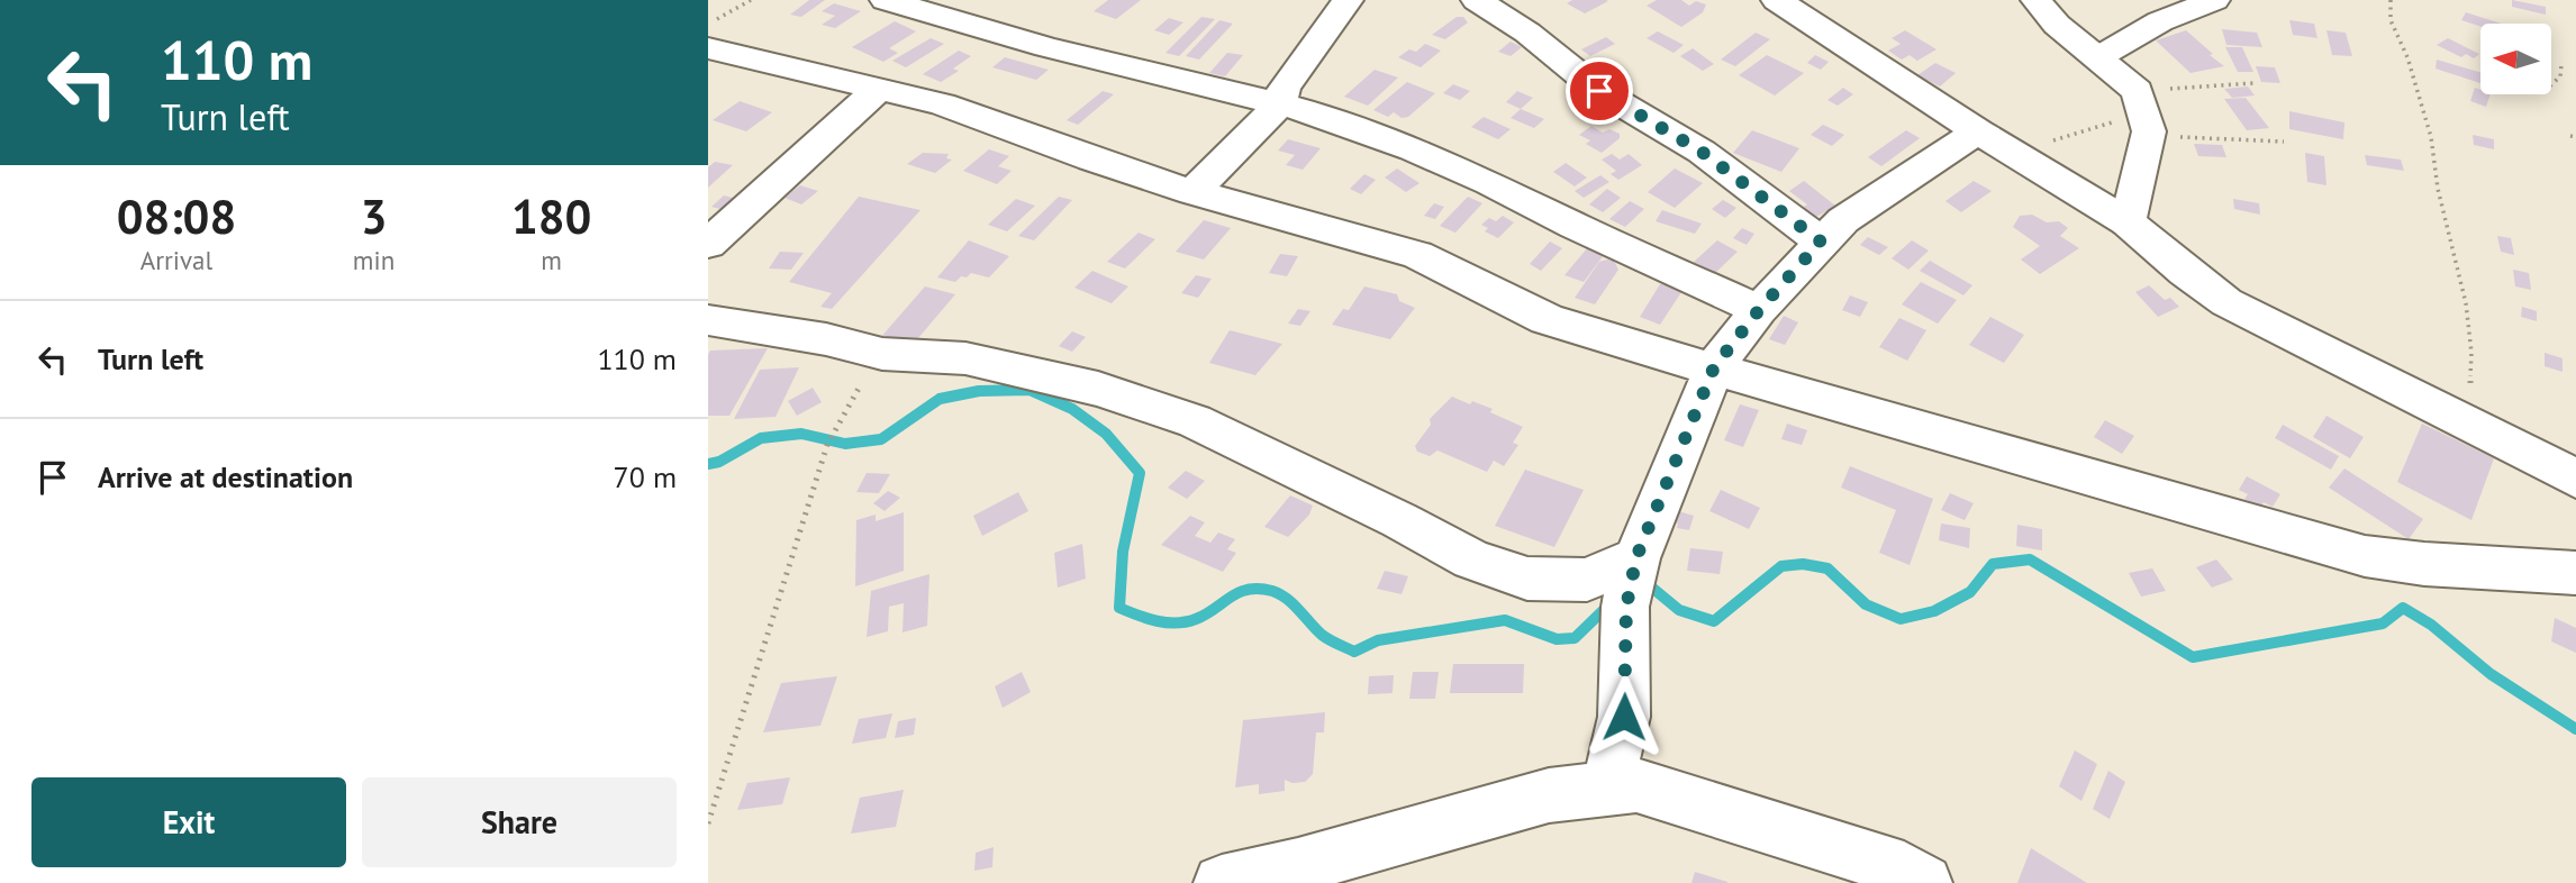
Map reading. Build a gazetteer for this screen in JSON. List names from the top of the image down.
{
  "north": "left",
  "page": {
    "turn": ["110 m", "Turn left"],
    "eta": [
      "08:08",
      "Arrival",
      "3",
      "min",
      "180",
      "m"
    ],
    "list": [
      {
        "name": "Turn left",
        "value": "110 m"
      },
      {
        "name": "Arrive at destination",
        "value": "70 m"
      }
    ],
    "buttons": ["Exit", "Share"]
  }
}
